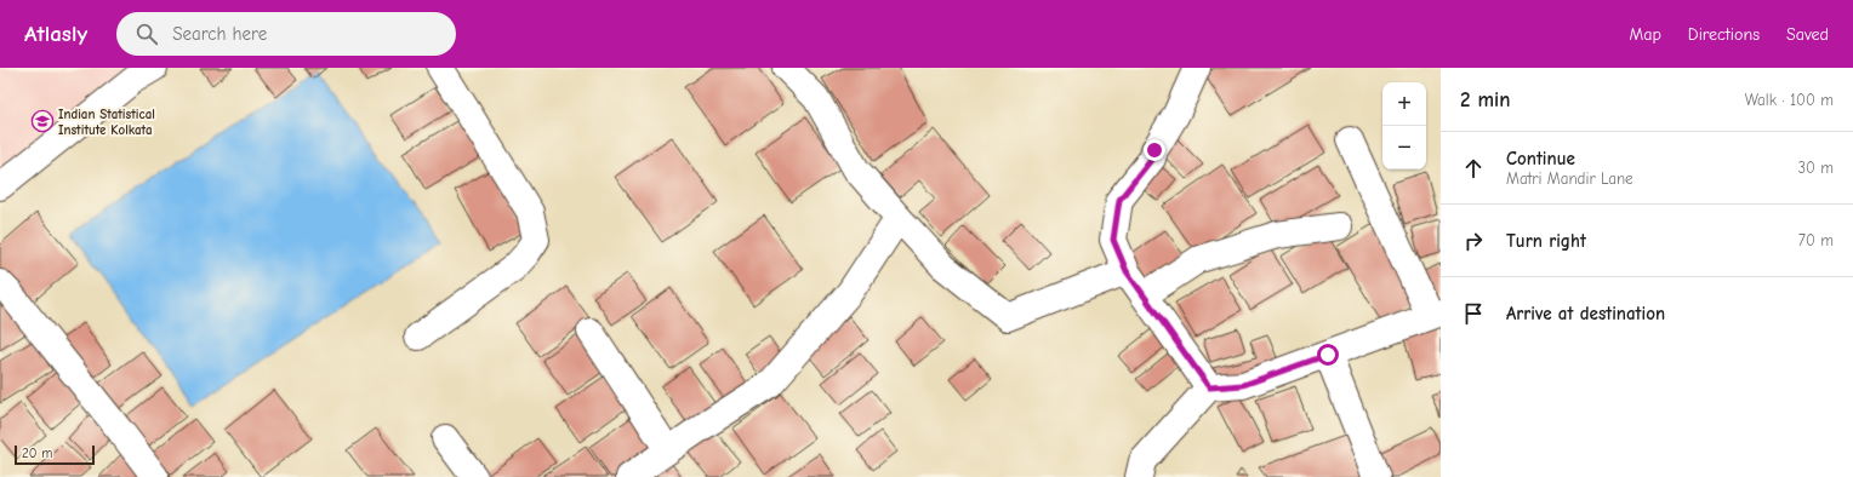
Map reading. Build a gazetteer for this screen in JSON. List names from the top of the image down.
{
  "places": {
    "school or university": ["Indian Statistical Institute Kolkata"]
  },
  "scale_bar": "20 m",
  "page": {
    "header": "Atlasly",
    "search": "Search here",
    "nav": ["Map", "Directions", "Saved"],
    "heading": ["2 min", "Walk · 100 m"],
    "map_buttons": ["+", "−"],
    "list": [
      ["Continue", "Matri Mandir Lane", "30 m"],
      ["Turn right", "70 m"],
      "Arrive at destination"
    ],
    "scale": "20 m"
  }
}
